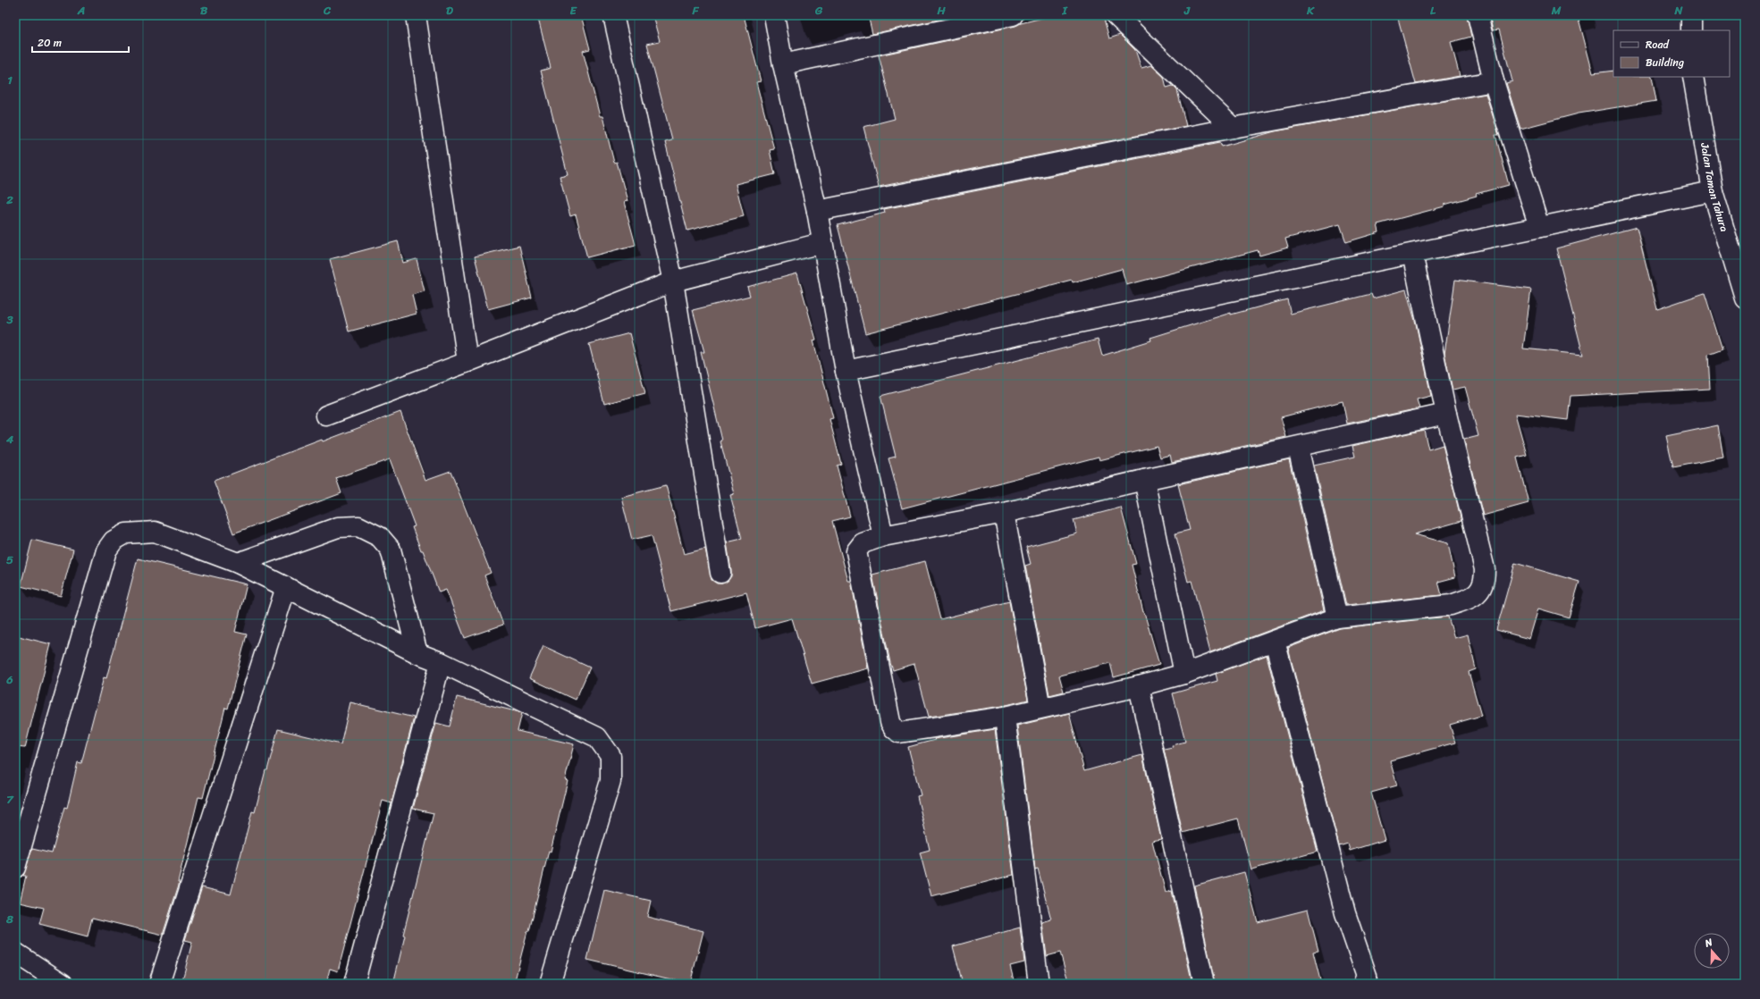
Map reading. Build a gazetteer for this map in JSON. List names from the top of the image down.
{
  "streets": {
    "street": ["Jalan Taman Tahura"]
  },
  "legend": ["Road", "Building"],
  "scale_bar": "20 m",
  "north": "top",
  "grid": {
    "columns": [
      "A",
      "B",
      "C",
      "D",
      "E",
      "F",
      "G",
      "H",
      "I",
      "J",
      "K",
      "L",
      "M",
      "N"
    ],
    "rows": [
      "1",
      "2",
      "3",
      "4",
      "5",
      "6",
      "7",
      "8"
    ]
  }
}
